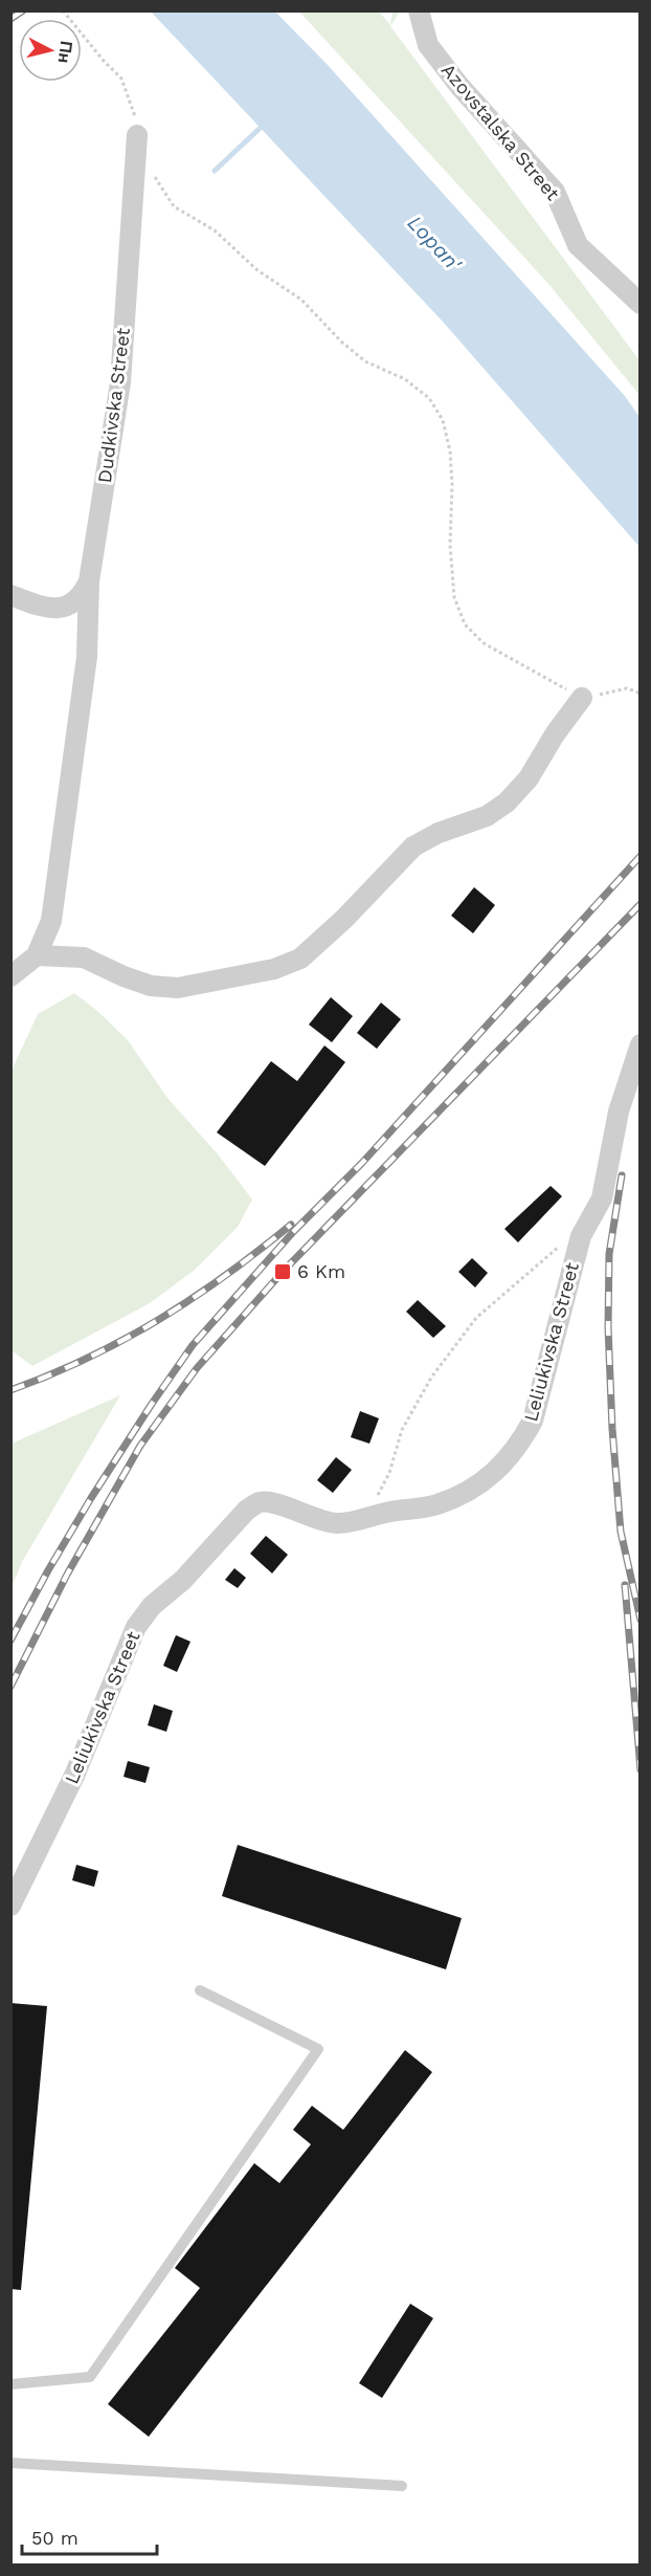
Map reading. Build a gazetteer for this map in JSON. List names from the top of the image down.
{
  "streets": {
    "street": ["Azovstalska Street", "Dudkivska Street", "Leliukivska Street"]
  },
  "water": ["Lopan'"],
  "places": {
    "transit": ["6 Km"]
  },
  "scale_bar": "50 m",
  "north": "right"
}
